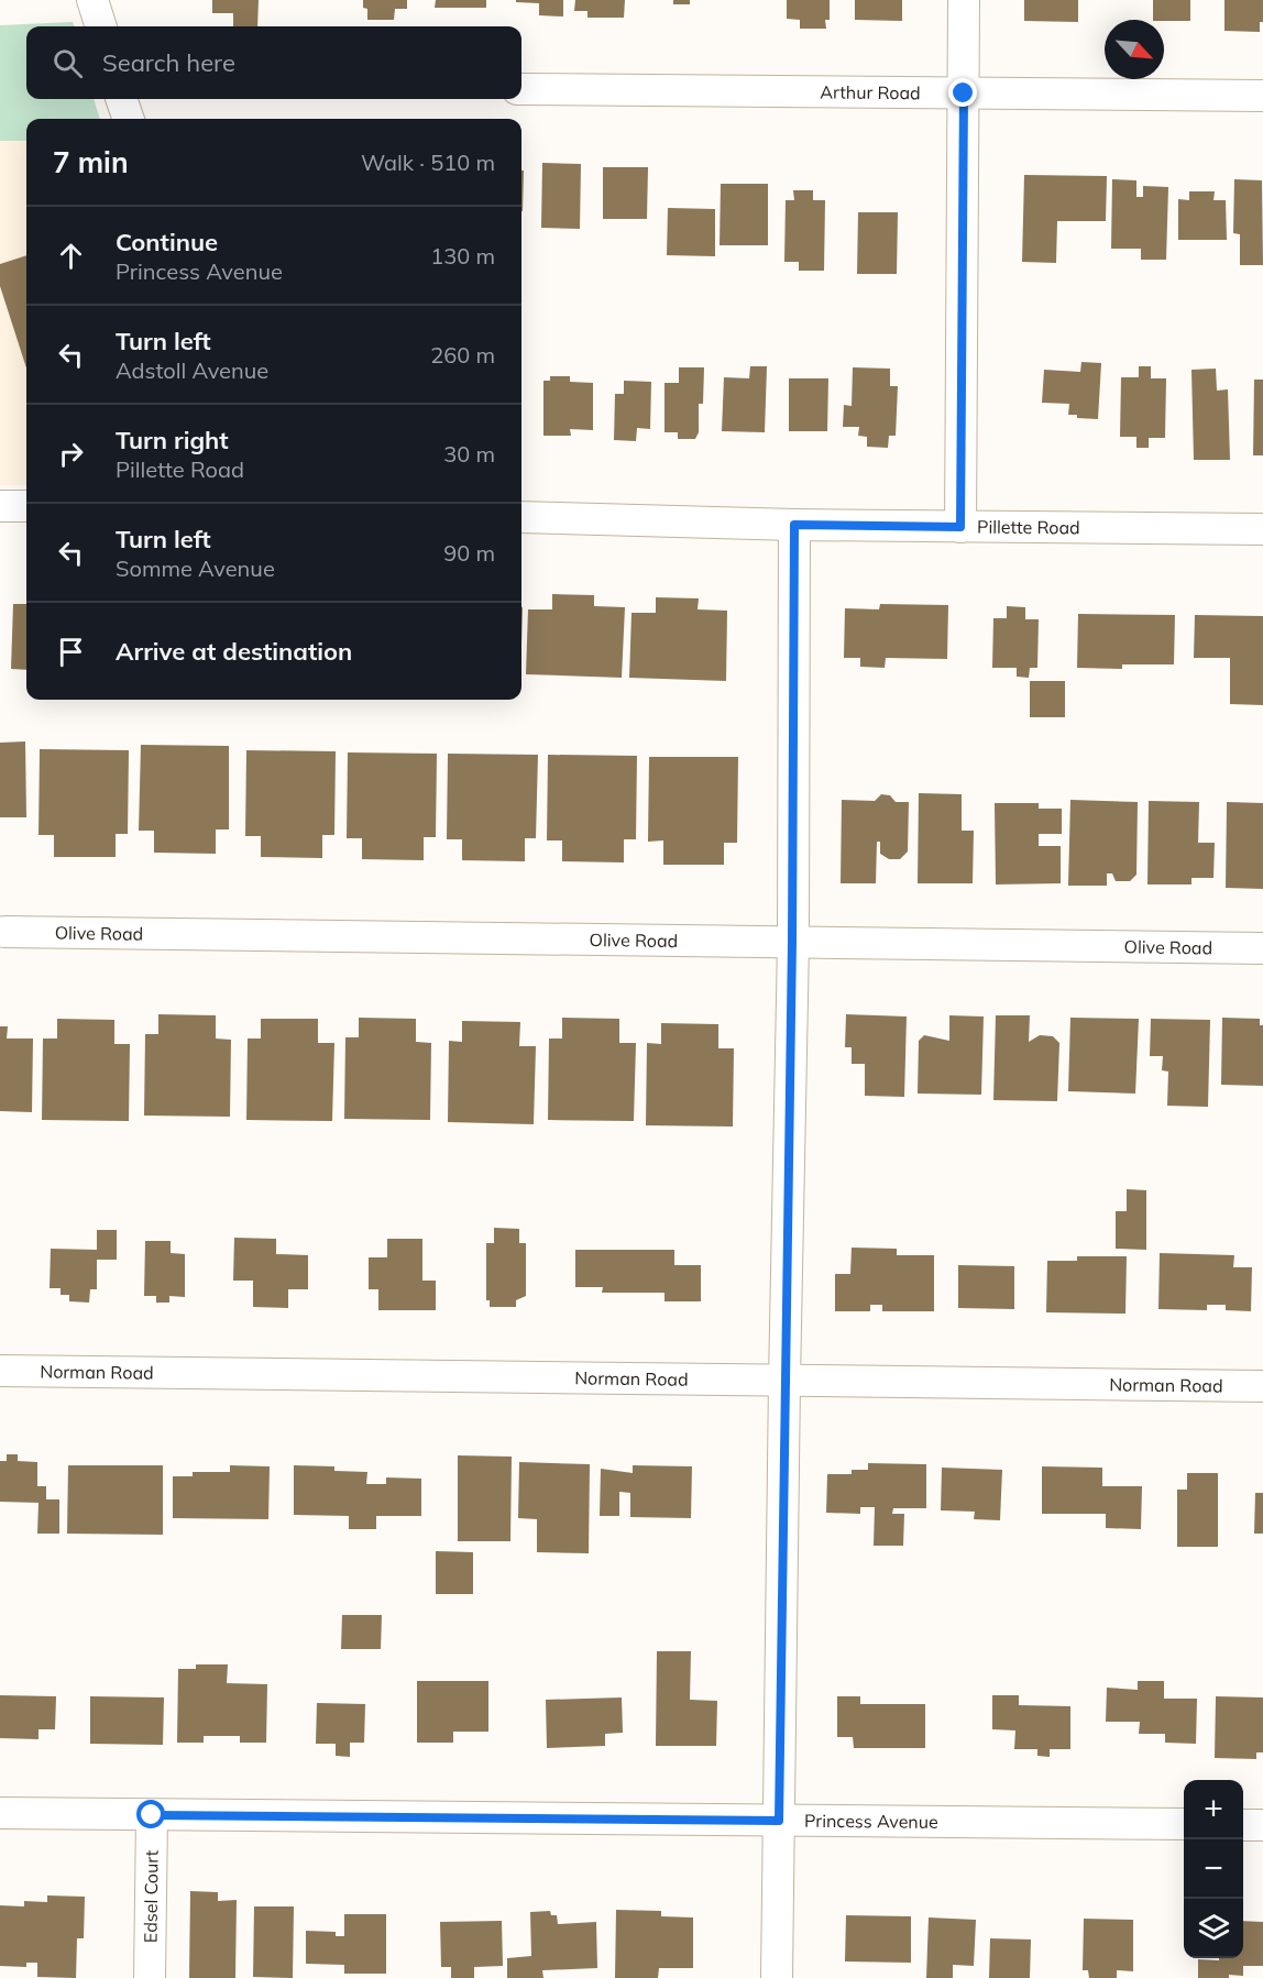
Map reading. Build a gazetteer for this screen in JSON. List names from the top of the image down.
{
  "streets": {
    "street": [
      "Arthur Road",
      "Pillette Road",
      "Olive Road",
      "Norman Road",
      "Princess Avenue",
      "Edsel Court"
    ]
  },
  "crossings": [
    ["Princess Avenue", "Edsel Court"]
  ],
  "north": "bottom right",
  "page": {
    "search": "Search here",
    "heading": ["7 min", "Walk · 510 m"],
    "list": [
      ["Continue", "Princess Avenue", "130 m"],
      ["Turn left", "Adstoll Avenue", "260 m"],
      ["Turn right", "Pillette Road", "30 m"],
      ["Turn left", "Somme Avenue", "90 m"],
      "Arrive at destination"
    ],
    "map_buttons": ["+", "−"]
  }
}
